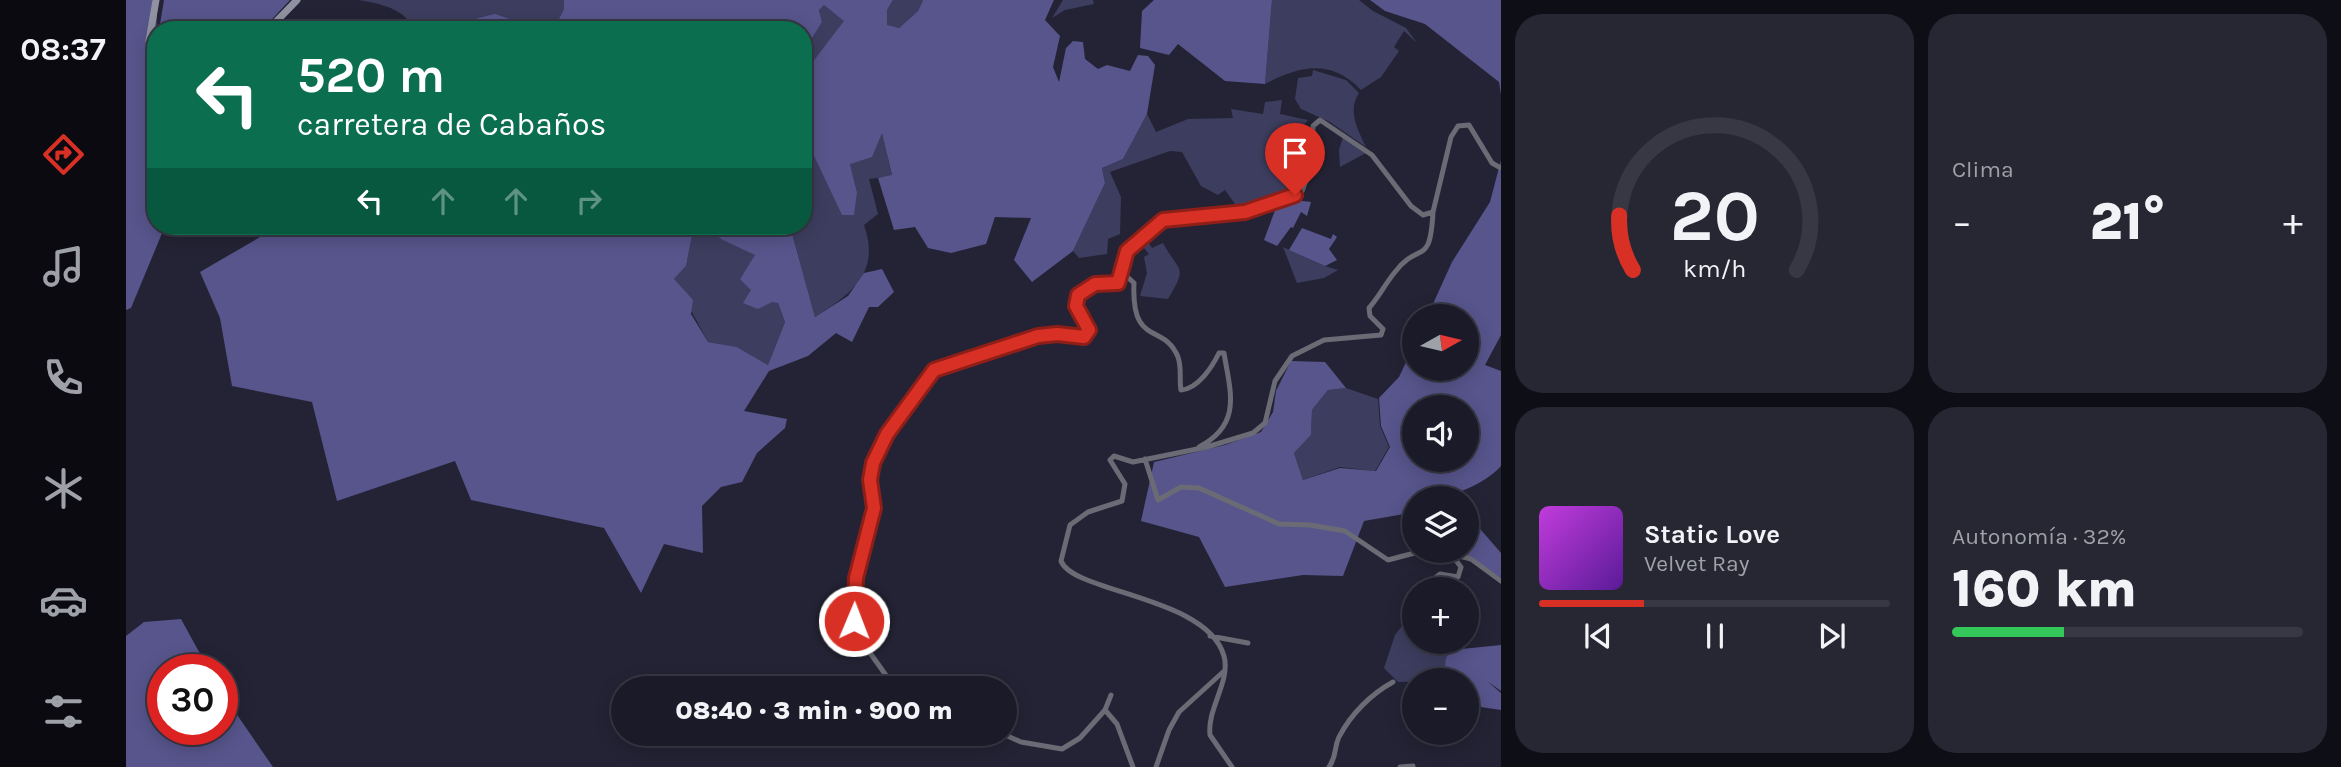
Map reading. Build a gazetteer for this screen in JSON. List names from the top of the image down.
{
  "north": "right",
  "page": {
    "tabs": "08:37",
    "tile": [
      "Clima",
      ["Autonomía · 32%", "160 km"]
    ],
    "turn": ["520 m", "carretera de Cabaños"],
    "heat": ["−", "21°", "+"],
    "map_buttons": ["+", "−"],
    "song": ["Static Love", "Velvet Ray"],
    "limit": "30",
    "trip": "08:40 · 3 min · 900 m",
    "gauge": ["20", "km/h"]
  }
}
